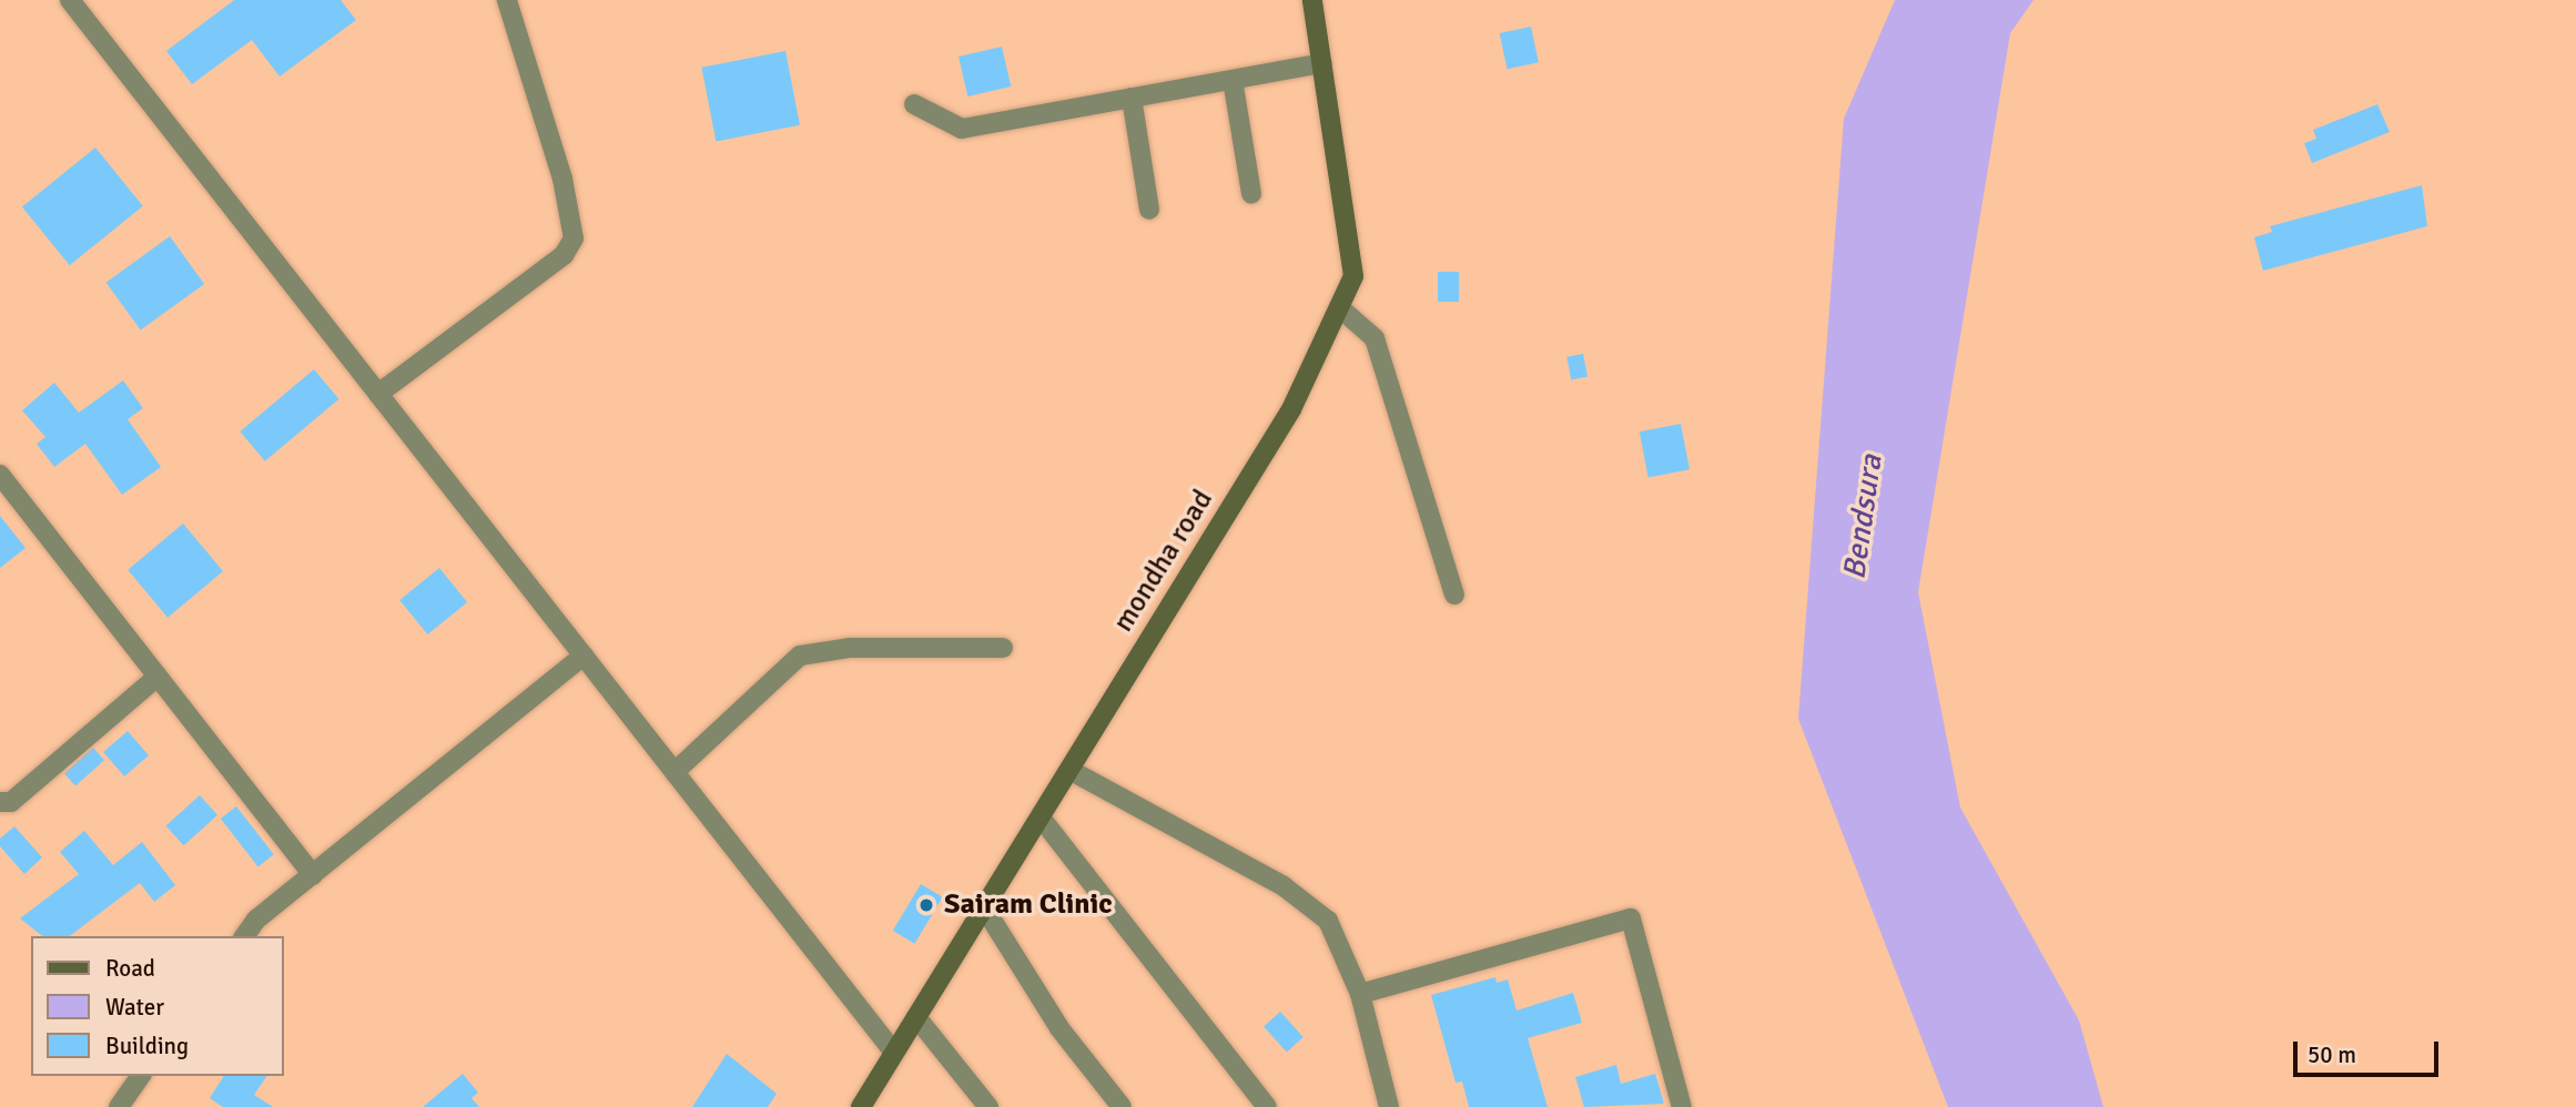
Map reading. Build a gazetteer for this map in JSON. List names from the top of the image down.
{
  "streets": {
    "street": ["mondha road"]
  },
  "water": ["Bendsura"],
  "places": ["Sairam Clinic"],
  "legend": ["Road", "Water", "Building"],
  "scale_bar": "50 m"
}
